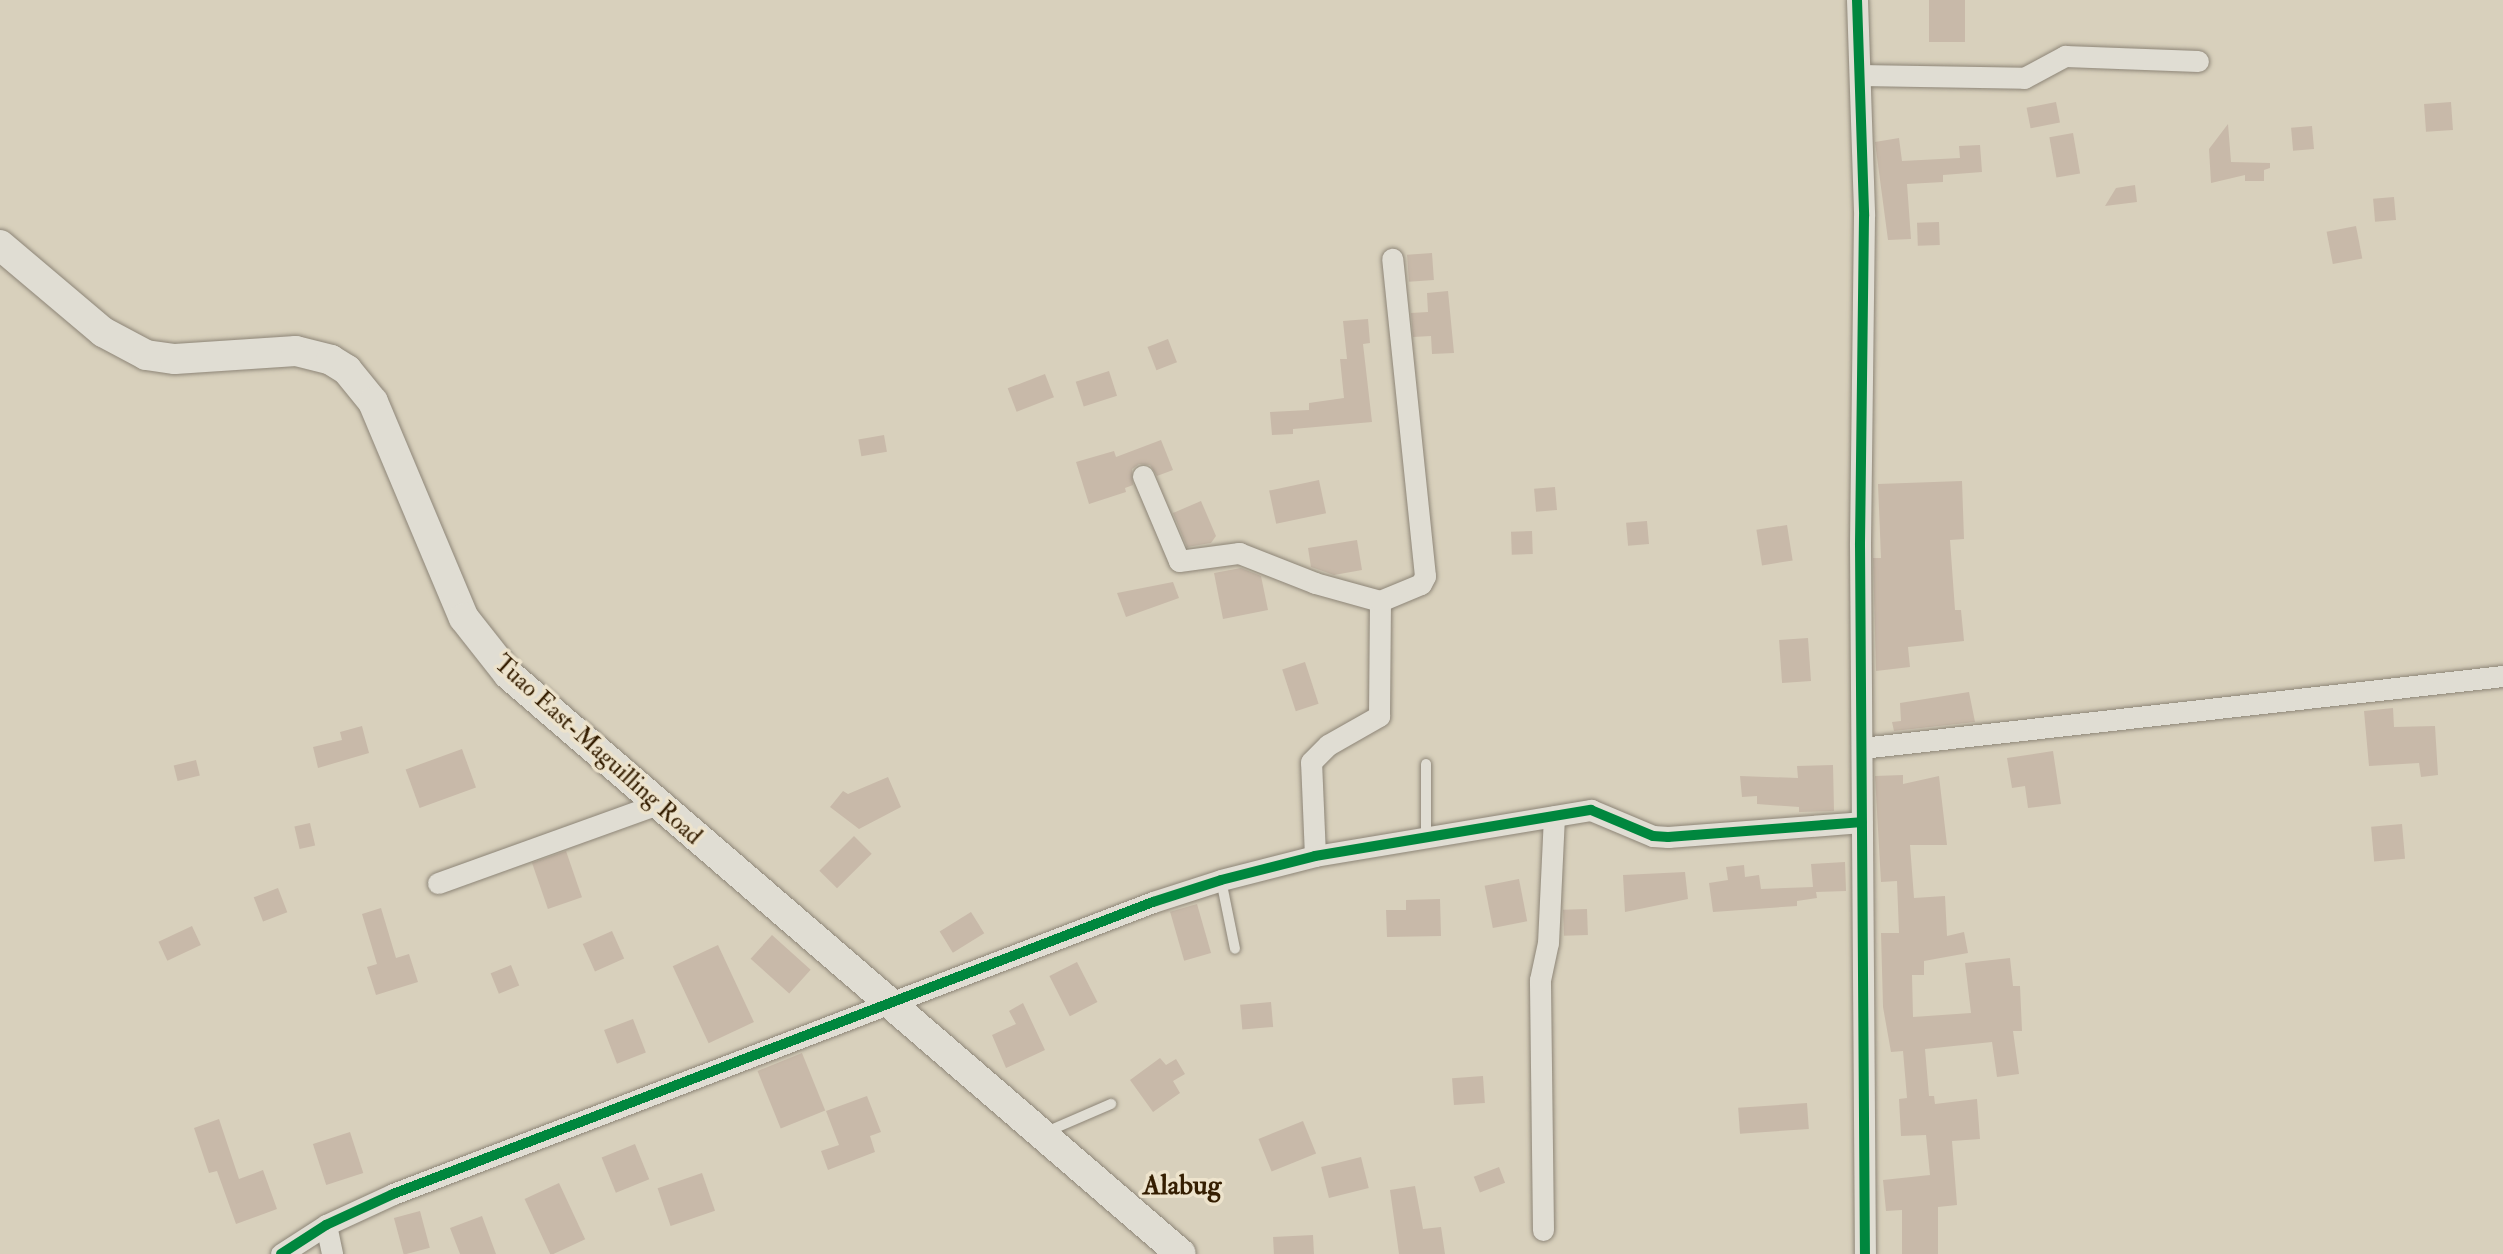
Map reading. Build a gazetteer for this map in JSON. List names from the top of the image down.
{
  "streets": {
    "main road": ["Tuao East-Maguilling Road"]
  },
  "districts": ["Alabug"]
}
